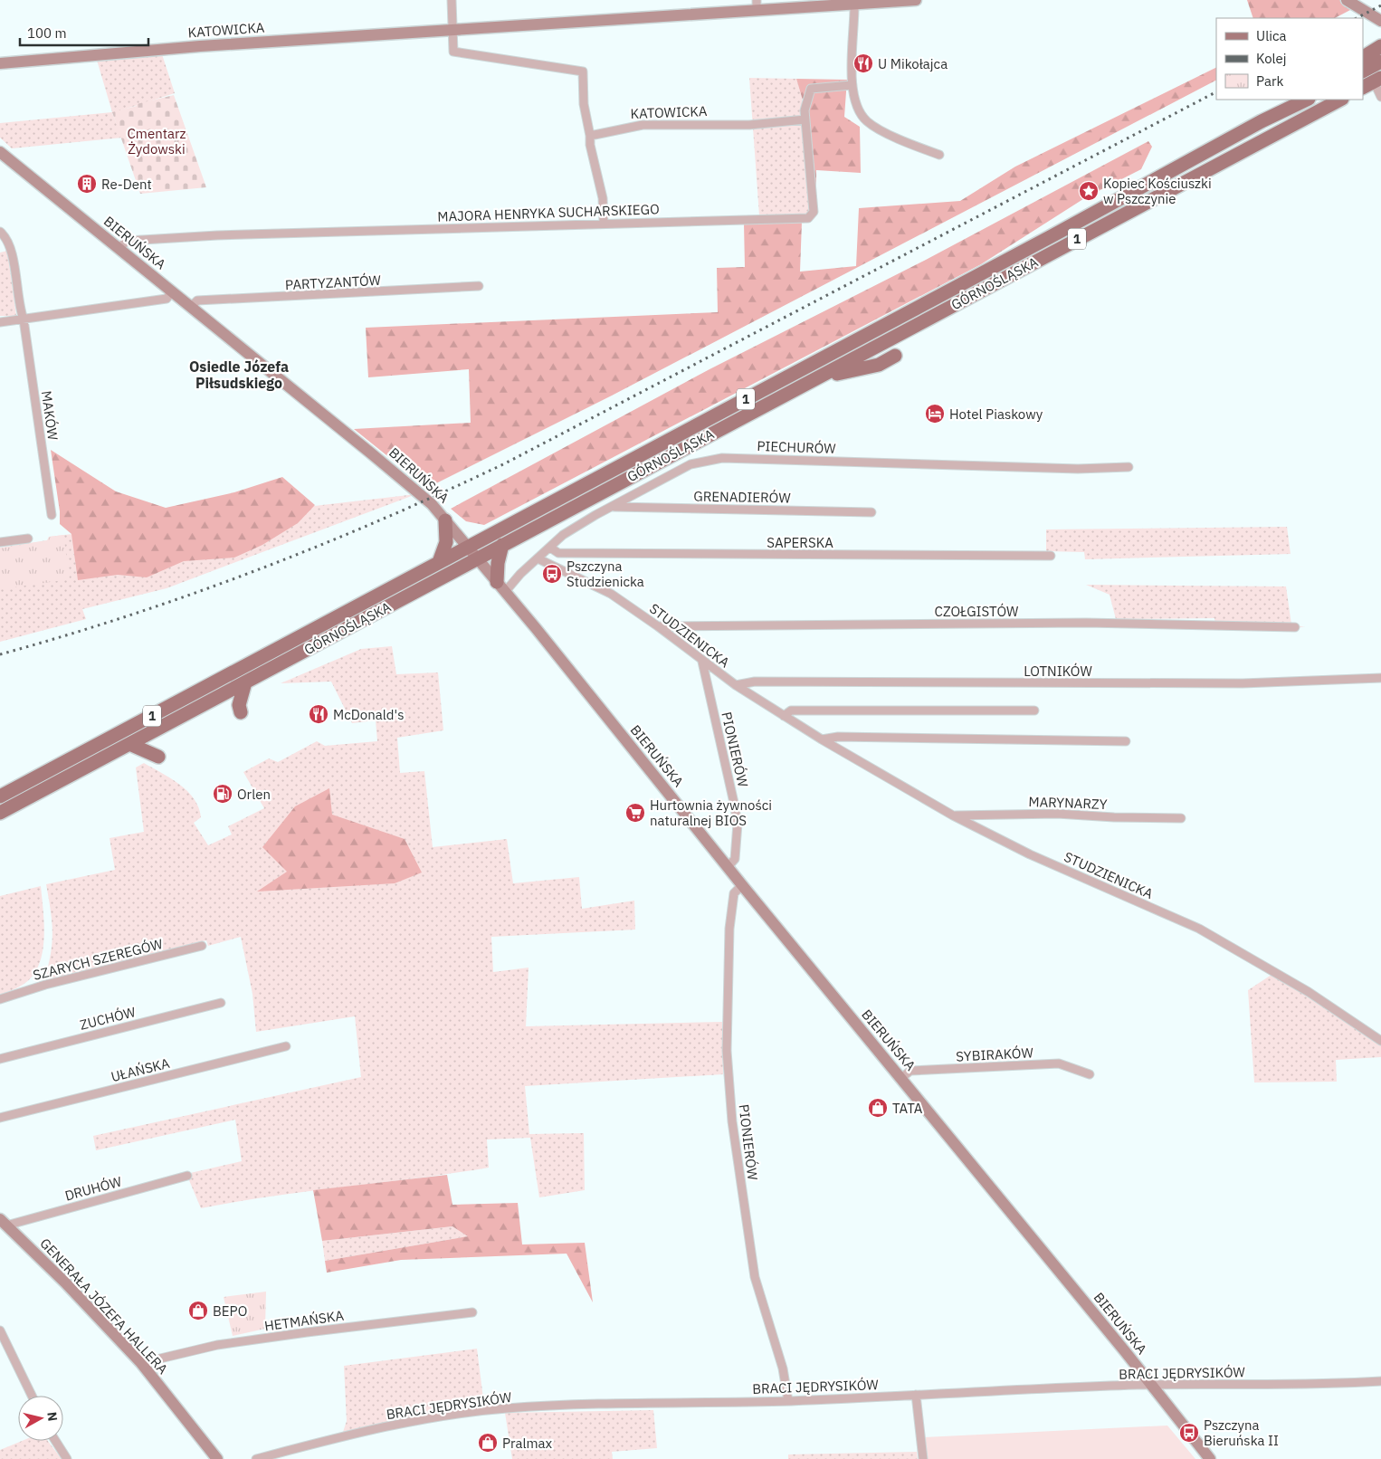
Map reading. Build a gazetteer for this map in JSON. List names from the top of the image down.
{
  "streets": {
    "main road": ["1", "GÓRNOŚLĄSKA"],
    "street": [
      "KATOWICKA",
      "MAJORA HENRYKA SUCHARSKIEGO",
      "BIERUŃSKA",
      "PARTYZANTÓW",
      "MAKÓW",
      "PIECHURÓW",
      "GRENADIERÓW",
      "SAPERSKA",
      "CZOŁGISTÓW",
      "STUDZIENICKA",
      "LOTNIKÓW",
      "PIONIERÓW",
      "MARYNARZY",
      "SZARYCH SZEREGÓW",
      "ZUCHÓW",
      "SYBIRAKÓW",
      "UŁAŃSKA",
      "DRUHÓW",
      "GENERAŁA JÓZEFA HALLERA",
      "HETMAŃSKA",
      "BRACI JĘDRYSIKÓW"
    ]
  },
  "crossings": [
    ["KATOWICKA", "MAJORA HENRYKA SUCHARSKIEGO"],
    ["MAJORA HENRYKA SUCHARSKIEGO", "BIERUŃSKA"],
    ["BIERUŃSKA", "PARTYZANTÓW"],
    ["BIERUŃSKA", "GÓRNOŚLĄSKA"],
    ["BIERUŃSKA", "PIECHURÓW"],
    ["BIERUŃSKA", "PIONIERÓW"],
    ["BIERUŃSKA", "SYBIRAKÓW"],
    ["BIERUŃSKA", "BRACI JĘDRYSIKÓW"],
    ["PIECHURÓW", "GRENADIERÓW"],
    ["PIECHURÓW", "SAPERSKA"],
    ["PIECHURÓW", "STUDZIENICKA"],
    ["CZOŁGISTÓW", "STUDZIENICKA"],
    ["STUDZIENICKA", "LOTNIKÓW"],
    ["STUDZIENICKA", "PIONIERÓW"],
    ["STUDZIENICKA", "MARYNARZY"],
    ["PIONIERÓW", "BRACI JĘDRYSIKÓW"],
    ["DRUHÓW", "GENERAŁA JÓZEFA HALLERA"],
    ["GENERAŁA JÓZEFA HALLERA", "HETMAŃSKA"]
  ],
  "districts": ["Osiedle Józefa Piłsudskiego"],
  "parks": ["Cmentarz Żydowski"],
  "places": {
    "restaurant": ["U Mikołajca", "McDonald's"],
    "building": ["Re-Dent"],
    "place": ["Kopiec Kościuszki w Pszczynie"],
    "hotel": ["Hotel Piaskowy"],
    "bus stop": ["Pszczyna Studzienicka", "Pszczyna Bieruńska II"],
    "fuel station": ["Orlen"],
    "supermarket": ["Hurtownia żywności naturalnej BIOS"],
    "shop": ["TATA", "BEPO", "Pralmax"]
  },
  "legend": ["Ulica", "Kolej", "Park"],
  "scale_bar": "100 m",
  "north": "right"
}
